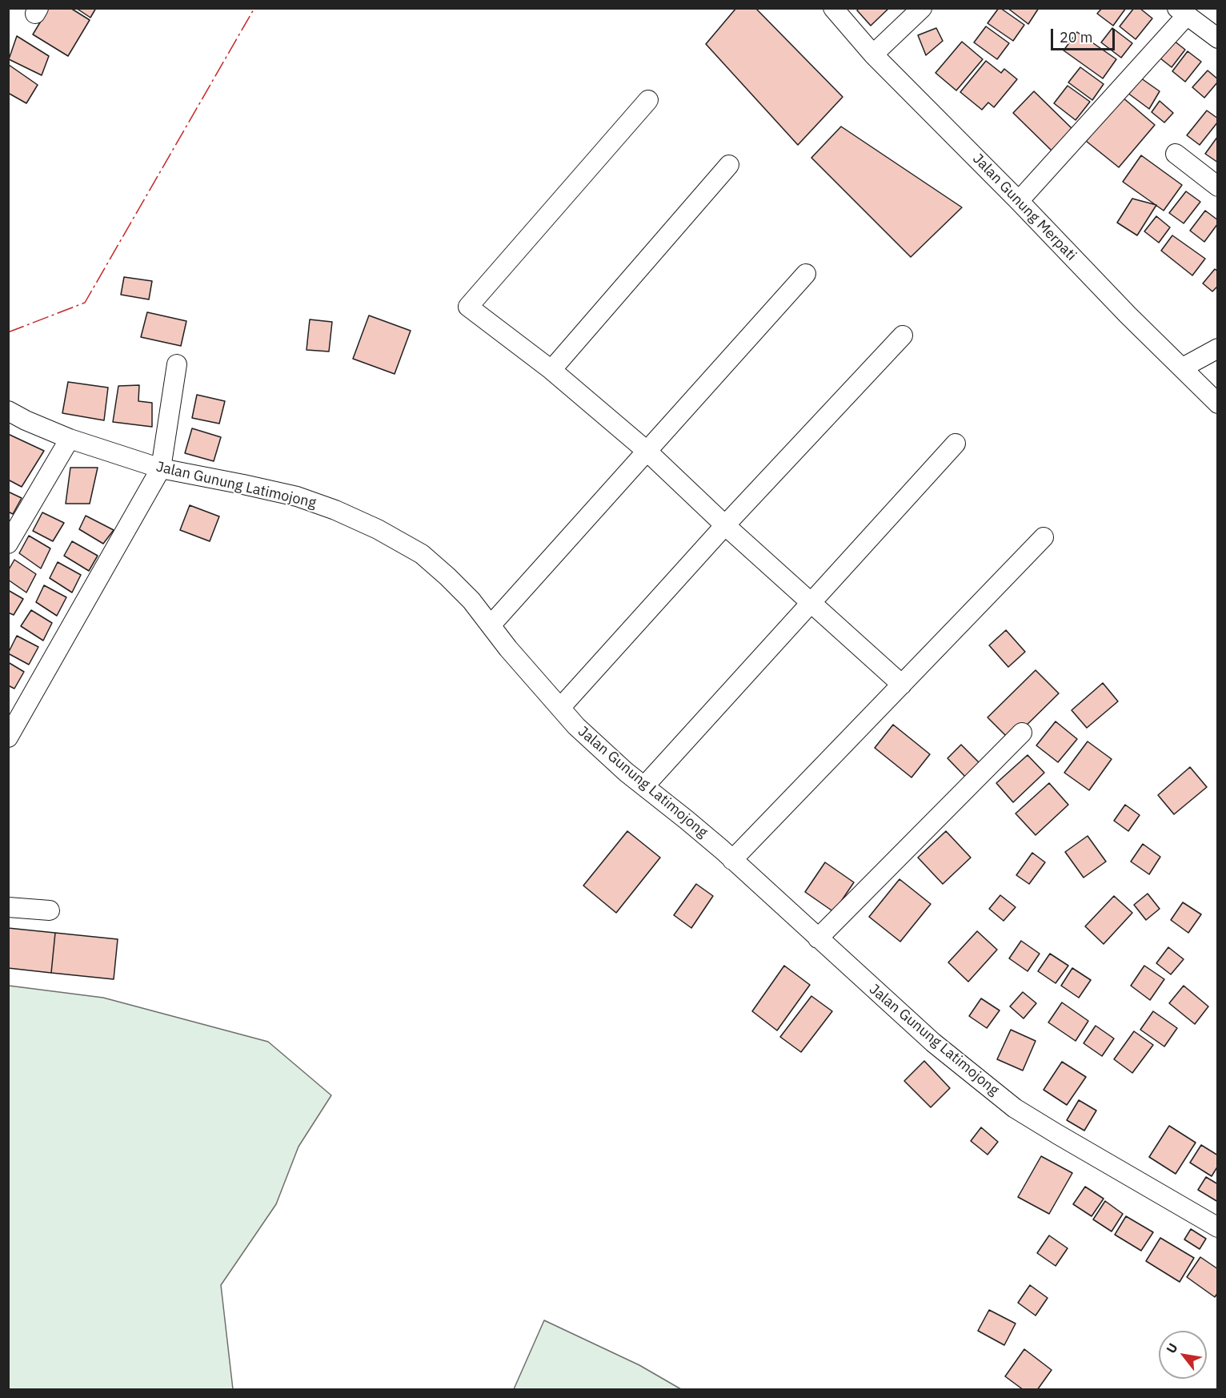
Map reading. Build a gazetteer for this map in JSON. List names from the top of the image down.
{
  "streets": {
    "street": ["Jalan Gunung Merpati", "Jalan Gunung Latimojong"]
  },
  "scale_bar": "20 m",
  "north": "top left"
}
